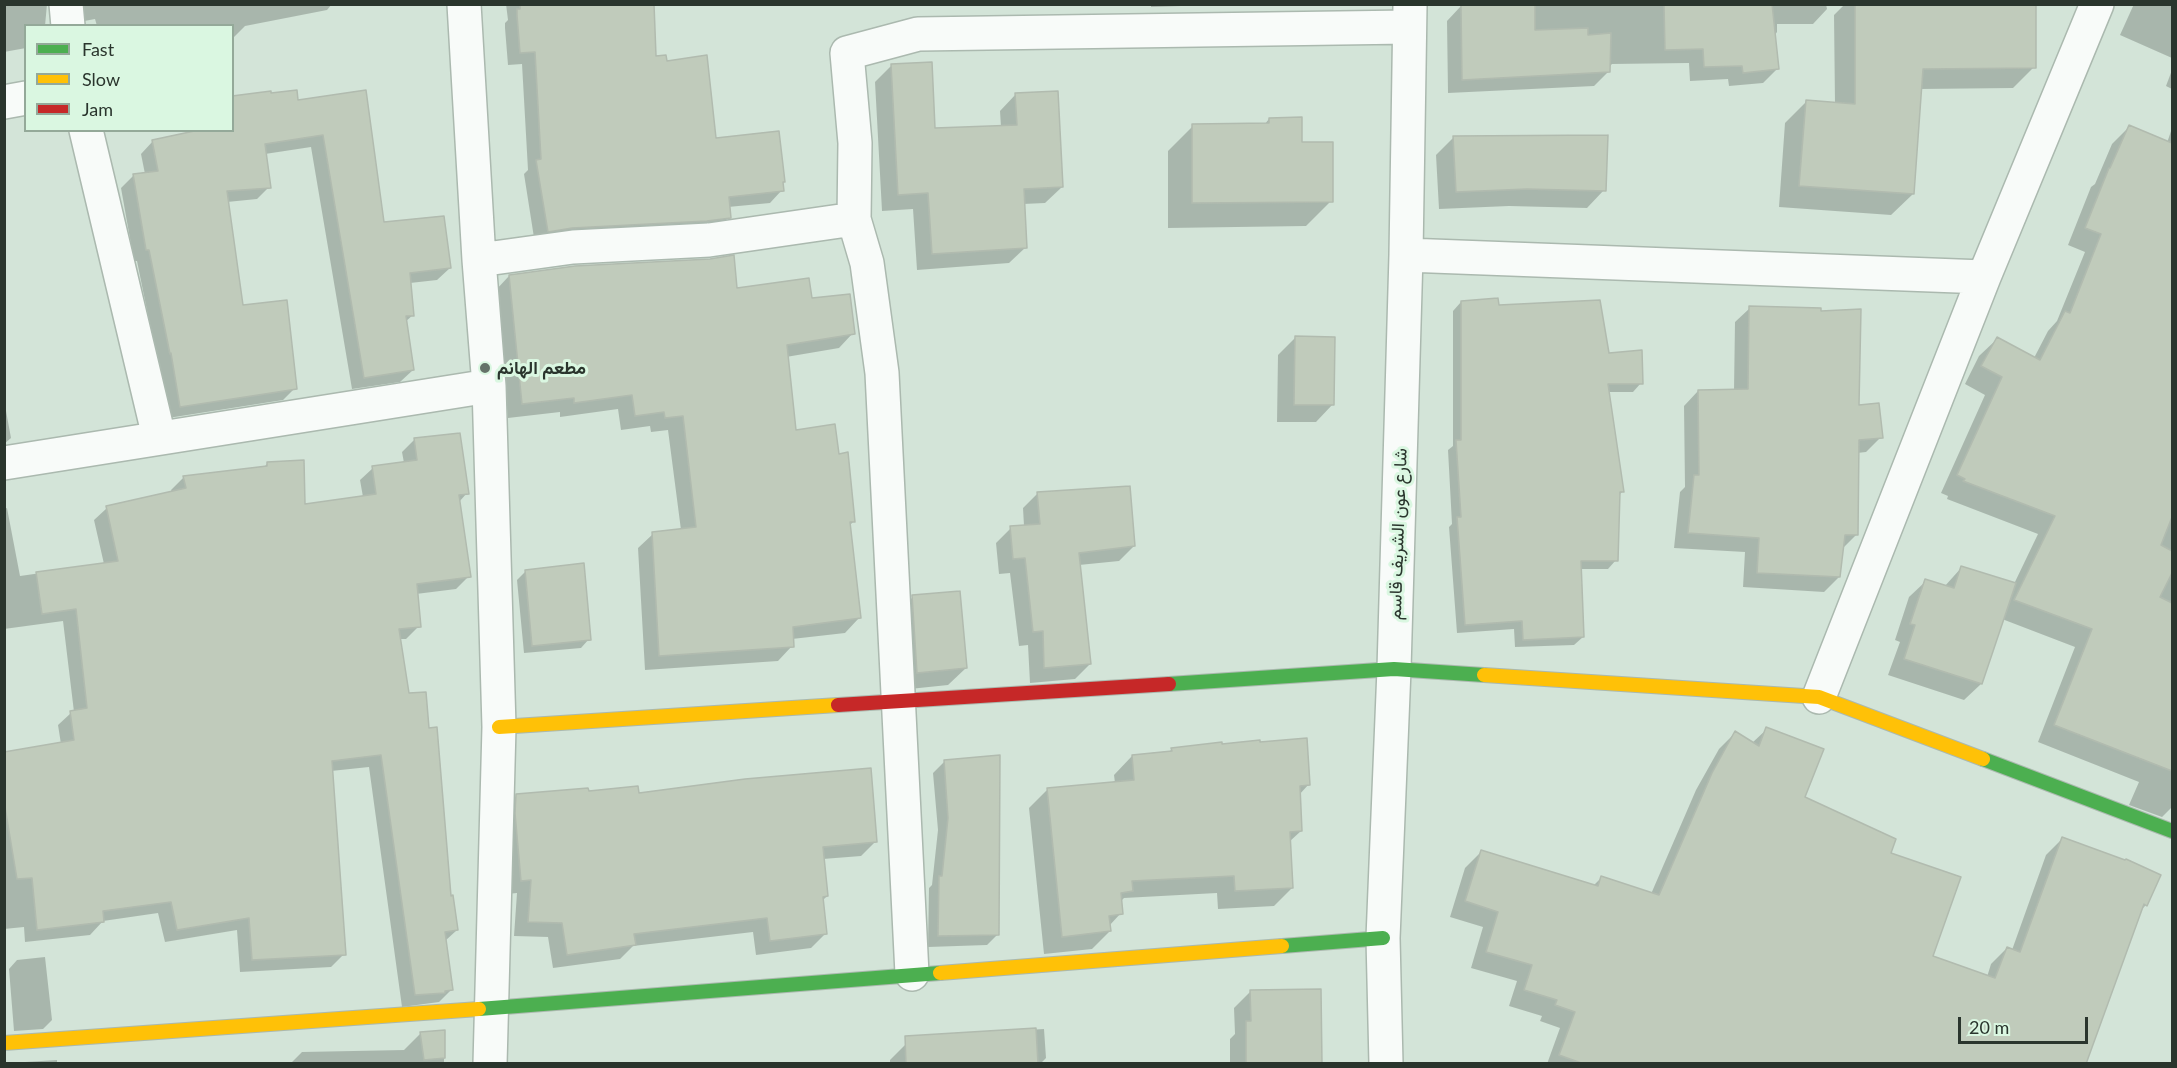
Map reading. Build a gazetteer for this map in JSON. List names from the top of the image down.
{
  "streets": {
    "street": ["شارع عون الشريف قاسم"]
  },
  "places": ["مطعم الهانم"],
  "legend": ["Fast", "Slow", "Jam"],
  "scale_bar": "20 m"
}
